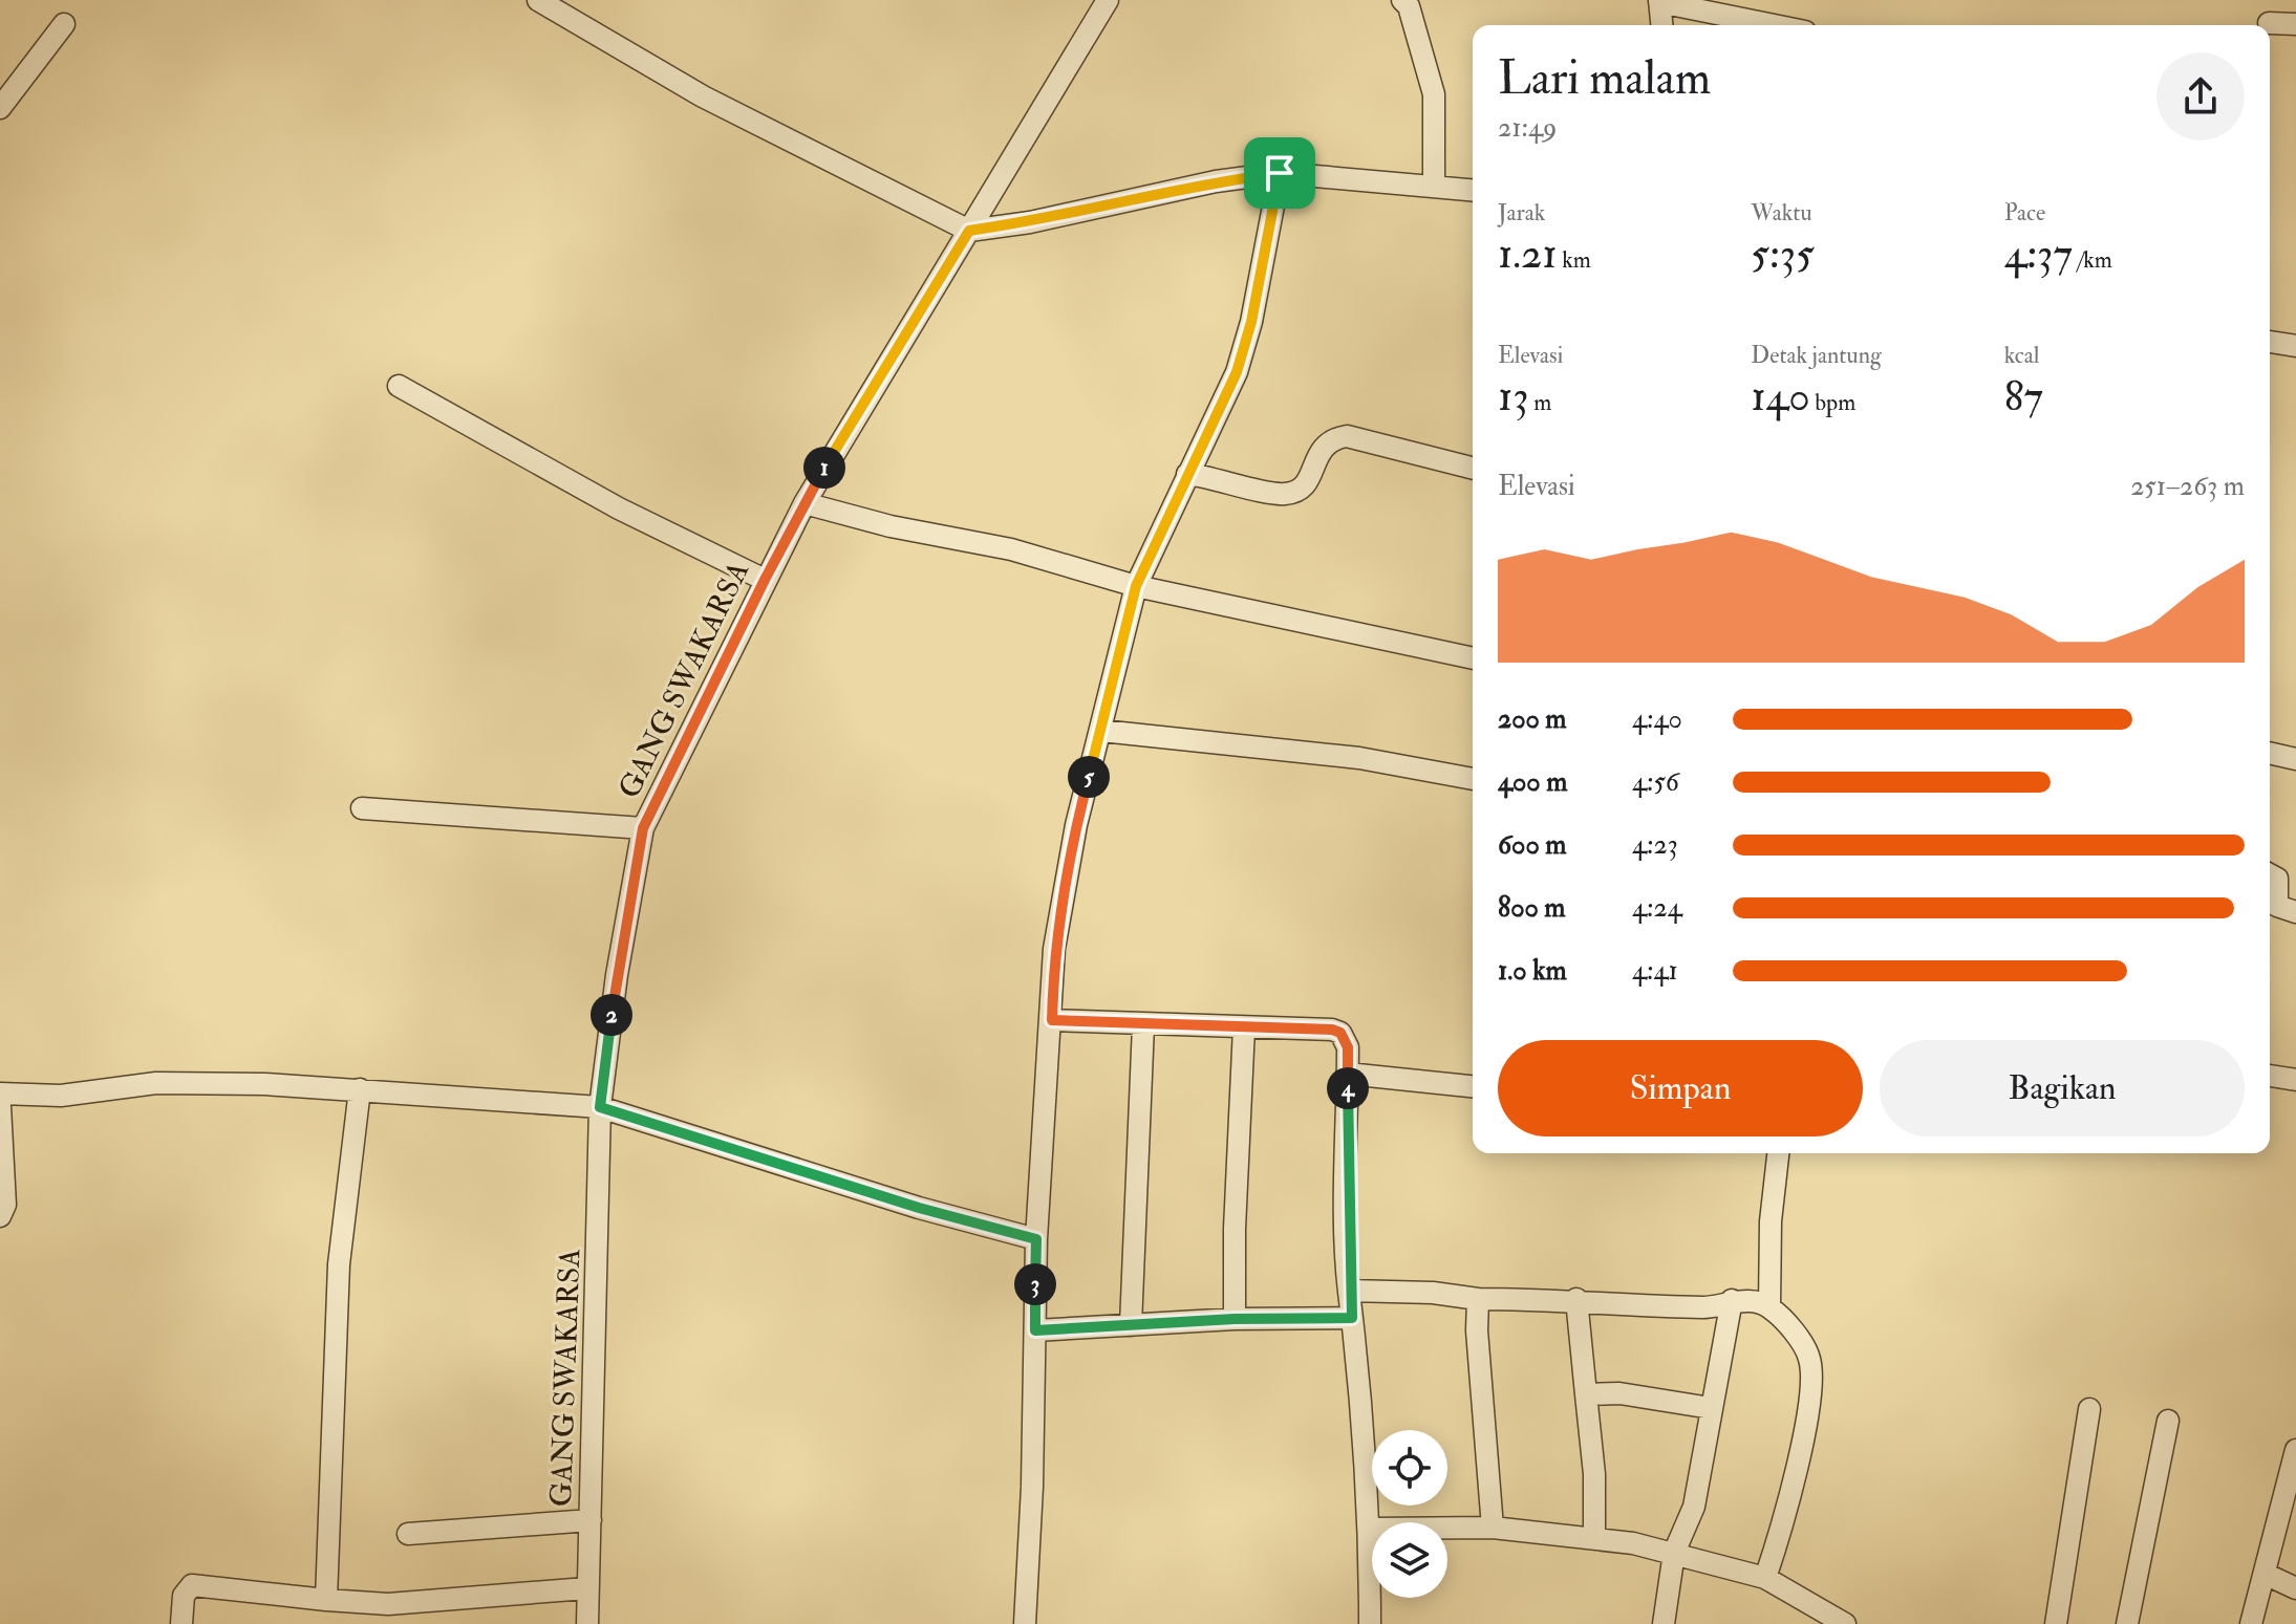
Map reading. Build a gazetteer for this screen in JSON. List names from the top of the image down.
{
  "streets": {
    "street": ["GANG SWAKARSA"]
  },
  "page": {
    "heading": ["Lari malam", "21:49"],
    "stats": [
      ["Jarak", "1.21 km"],
      ["Waktu", "5:35"],
      ["Pace", "4:37 /km"],
      ["Elevasi", "13 m"],
      ["Detak jantung", "140 bpm"],
      ["kcal", "87"]
    ],
    "pins": [
      "1",
      "5",
      "2",
      "4",
      "3"
    ],
    "chart": ["Elevasi", "251–263 m"],
    "list": [
      {
        "name": "200 m",
        "note": "4:40"
      },
      {
        "name": "400 m",
        "note": "4:56"
      },
      {
        "name": "600 m",
        "note": "4:23"
      },
      {
        "name": "800 m",
        "note": "4:24"
      },
      {
        "name": "1.0 km",
        "note": "4:41"
      }
    ],
    "buttons": ["Simpan", "Bagikan"]
  }
}
